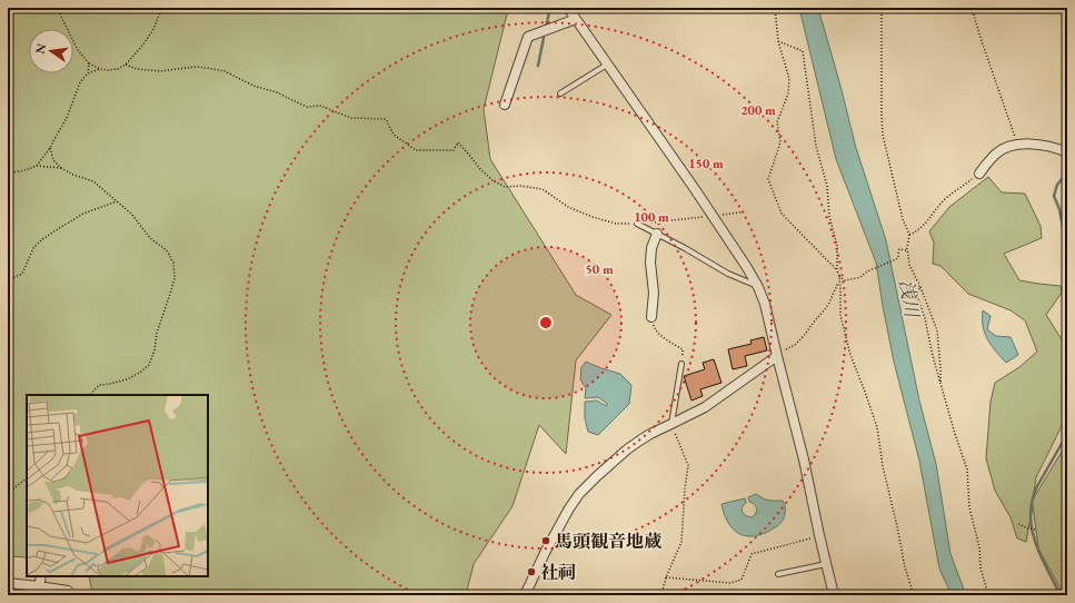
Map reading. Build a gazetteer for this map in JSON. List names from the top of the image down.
{
  "water": ["浅川"],
  "places": ["馬頭観音地蔵", "社祠"],
  "north": "left",
  "rings": [
    "200 m",
    "150 m",
    "100 m",
    "50 m"
  ]
}
